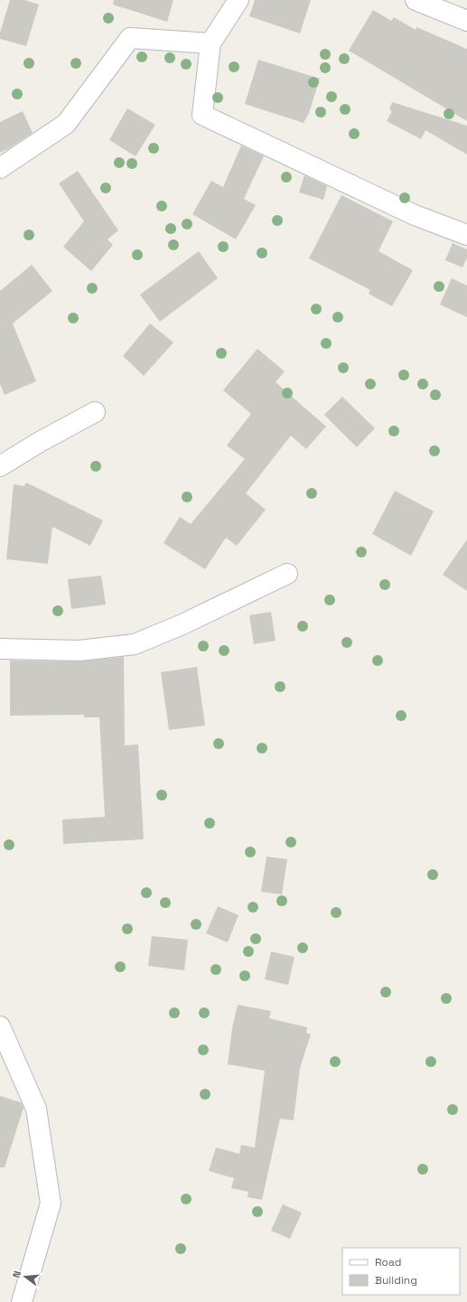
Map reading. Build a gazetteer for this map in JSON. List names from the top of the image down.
{
  "legend": ["Road", "Building"],
  "north": "left"
}
